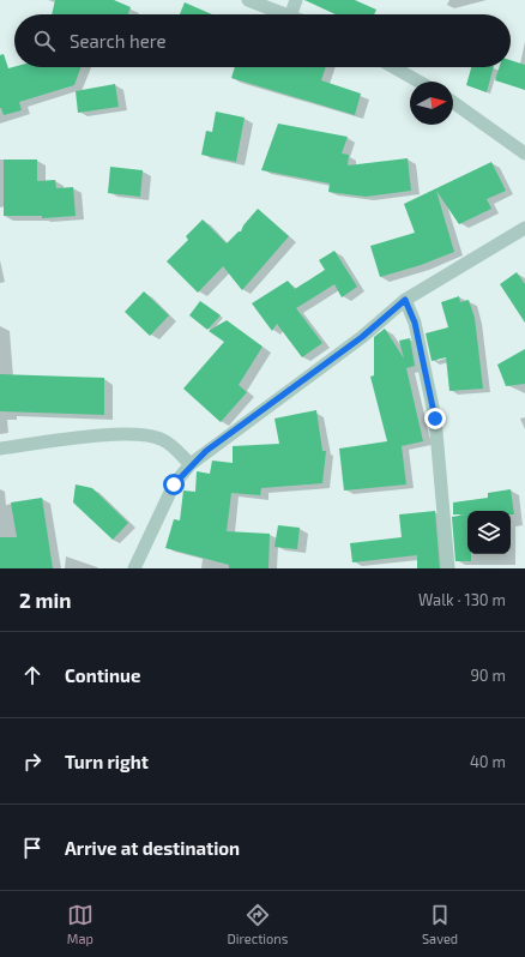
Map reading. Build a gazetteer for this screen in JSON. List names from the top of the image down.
{
  "north": "right",
  "page": {
    "search": "Search here",
    "heading": ["2 min", "Walk · 130 m"],
    "list": [
      ["Continue", "90 m"],
      ["Turn right", "40 m"],
      "Arrive at destination"
    ],
    "nav": ["Map", "Directions", "Saved"]
  }
}
